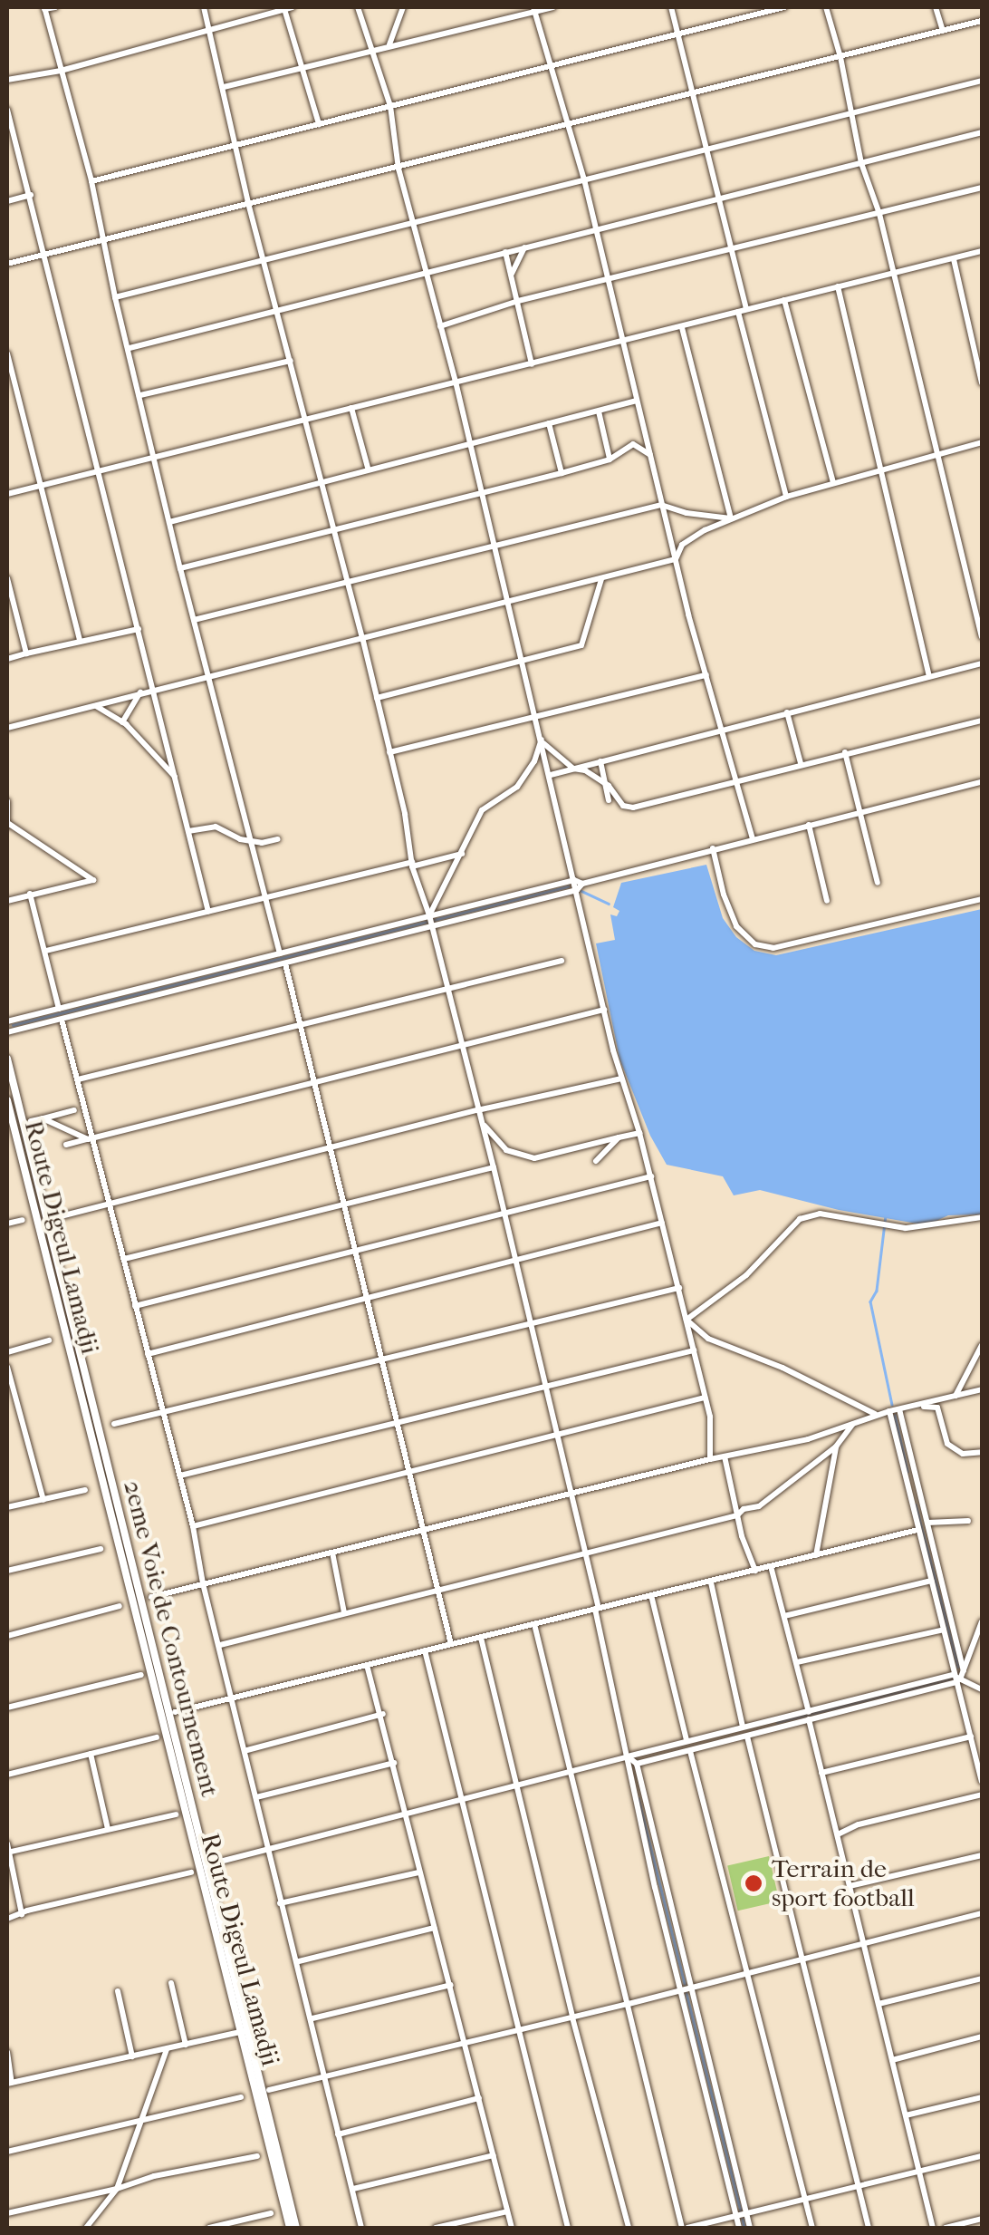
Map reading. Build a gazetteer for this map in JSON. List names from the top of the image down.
{
  "streets": {
    "main road": ["Route Digeul Lamadji", "2eme Voie de Contournement"]
  },
  "crossings": [
    ["Route Digeul Lamadji", "2eme Voie de Contournement"]
  ],
  "places": ["Terrain de sport football"]
}
